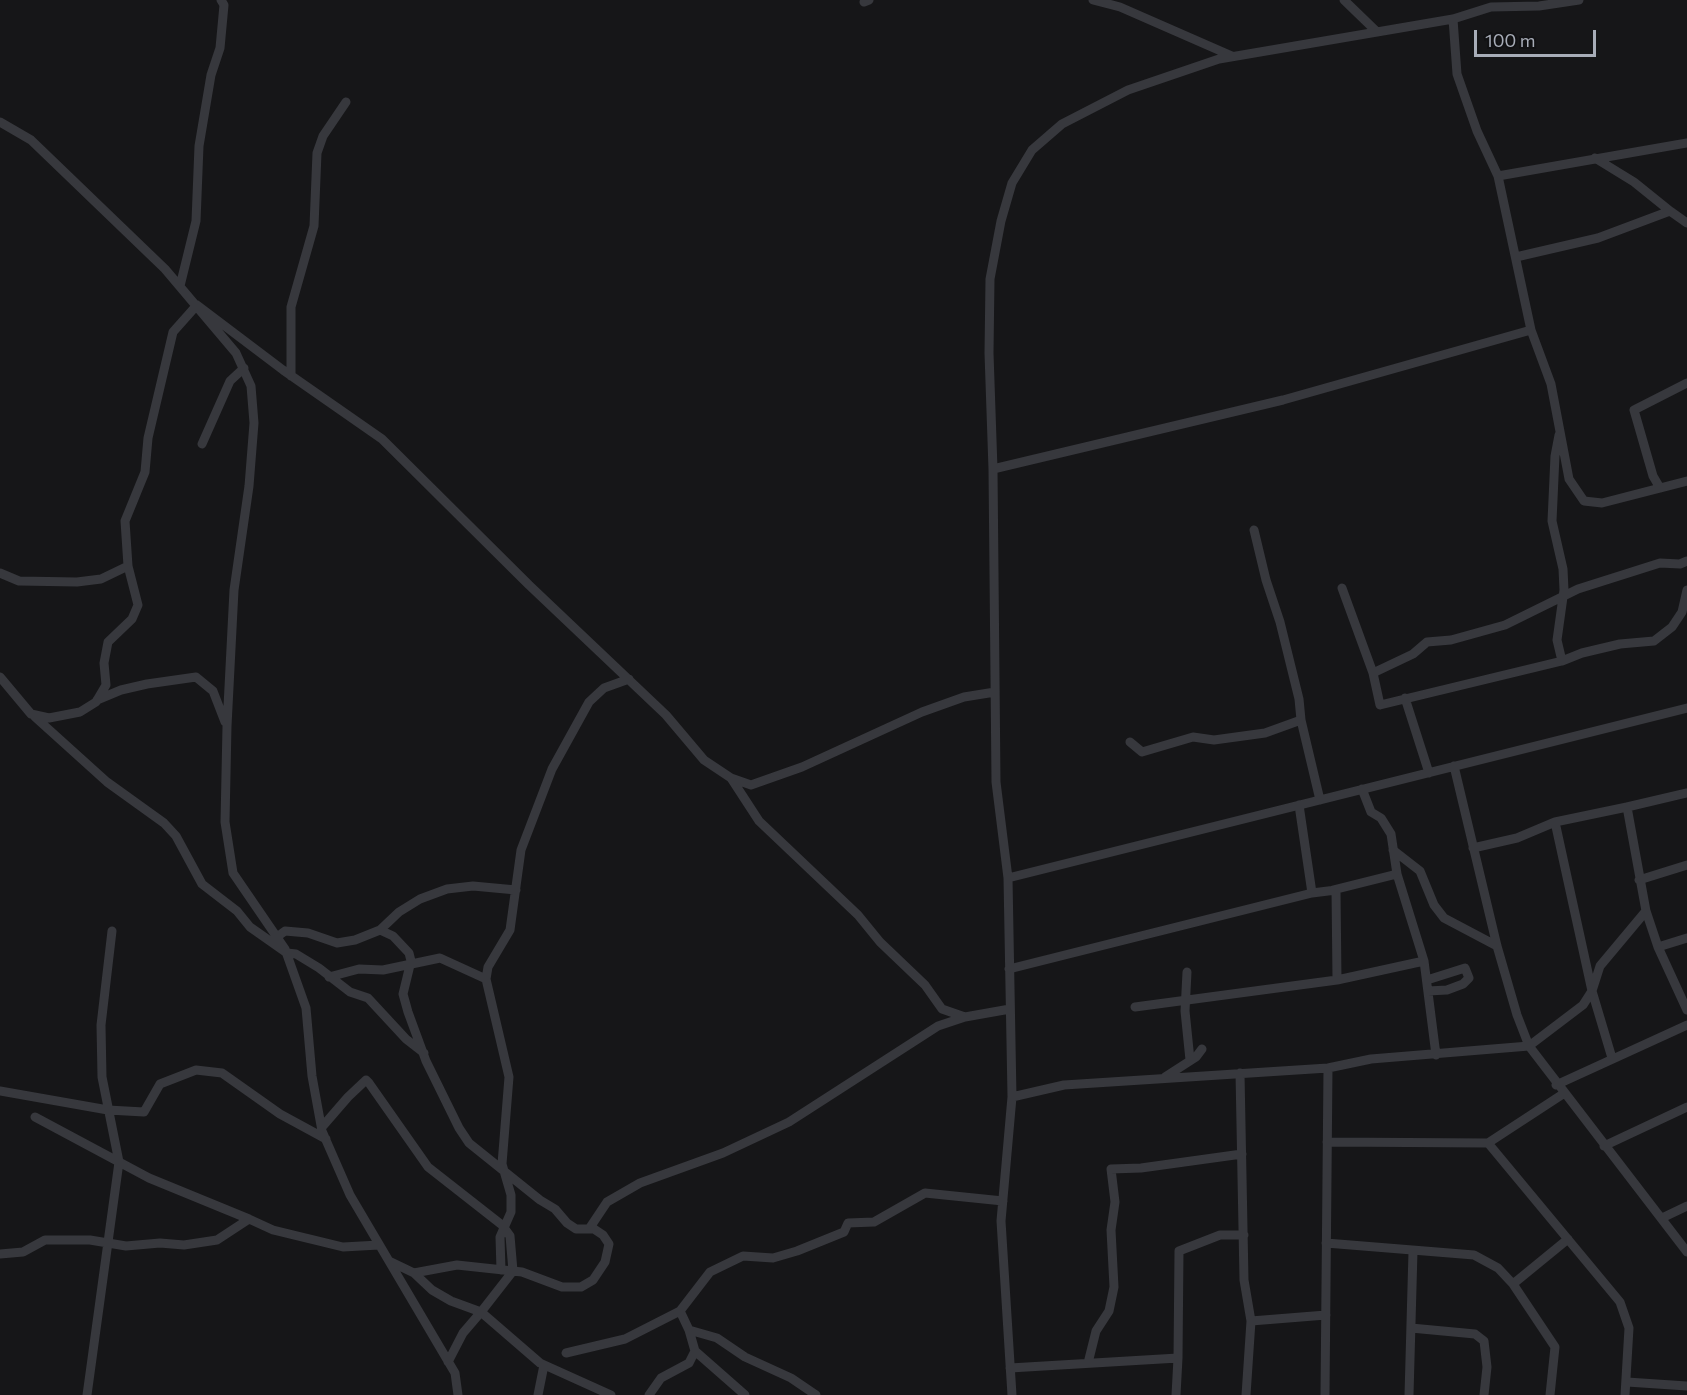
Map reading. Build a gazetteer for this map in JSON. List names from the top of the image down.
{
  "scale_bar": "100 m"
}
